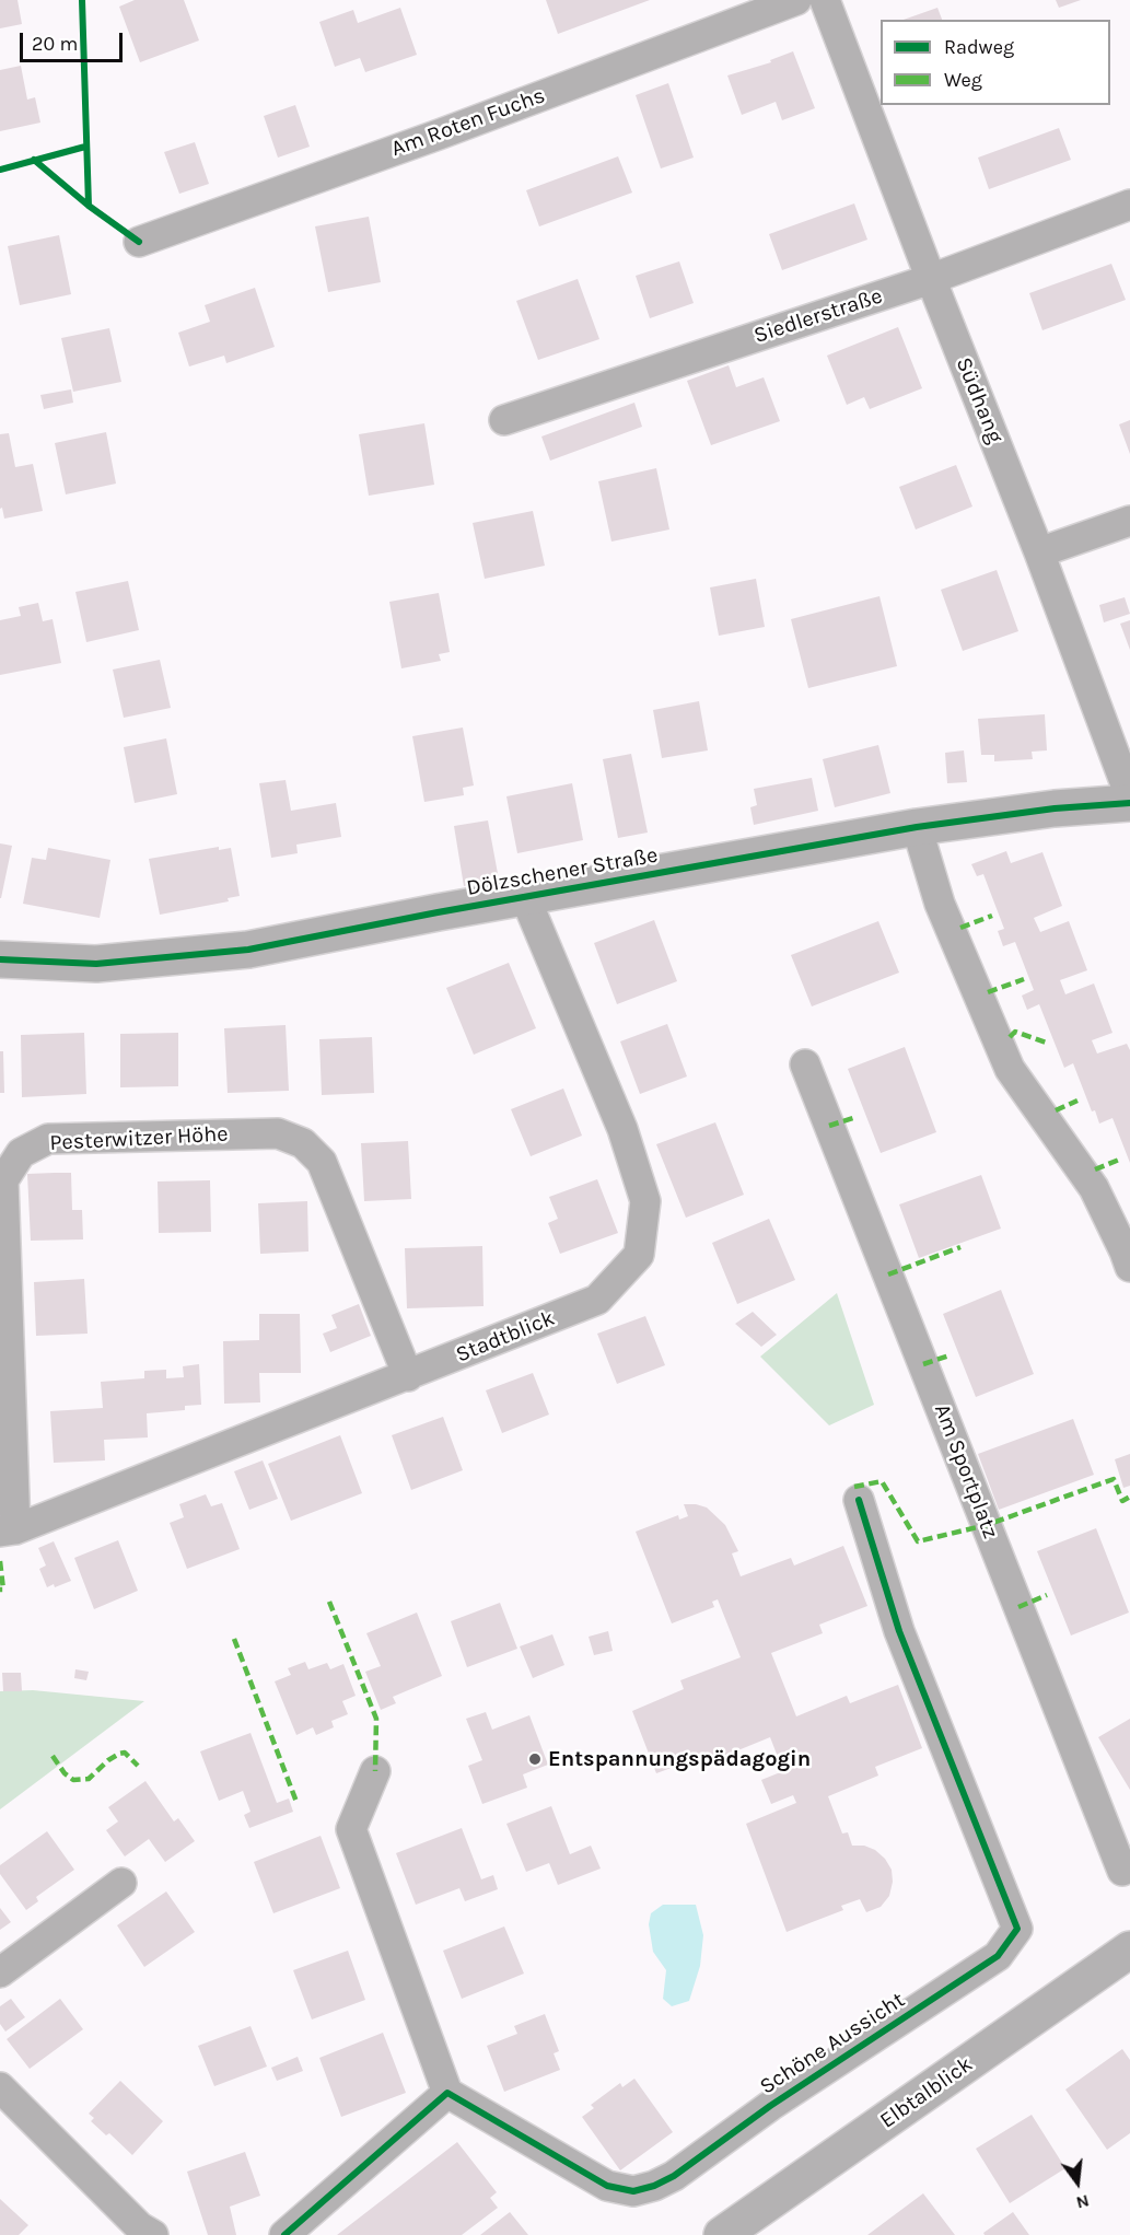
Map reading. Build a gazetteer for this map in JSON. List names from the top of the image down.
{
  "streets": {
    "street": [
      "Am Roten Fuchs",
      "Siedlerstraße",
      "Südhang",
      "Dölzschener Straße",
      "Pesterwitzer Höhe",
      "Stadtblick",
      "Am Sportplatz",
      "Schöne Aussicht",
      "Elbtalblick"
    ]
  },
  "crossings": [
    ["Siedlerstraße", "Südhang"],
    ["Südhang", "Dölzschener Straße"],
    ["Dölzschener Straße", "Stadtblick"],
    ["Pesterwitzer Höhe", "Stadtblick"]
  ],
  "places": ["Entspannungspädagogin"],
  "legend": ["Radweg", "Weg"],
  "scale_bar": "20 m",
  "north": "bottom"
}
